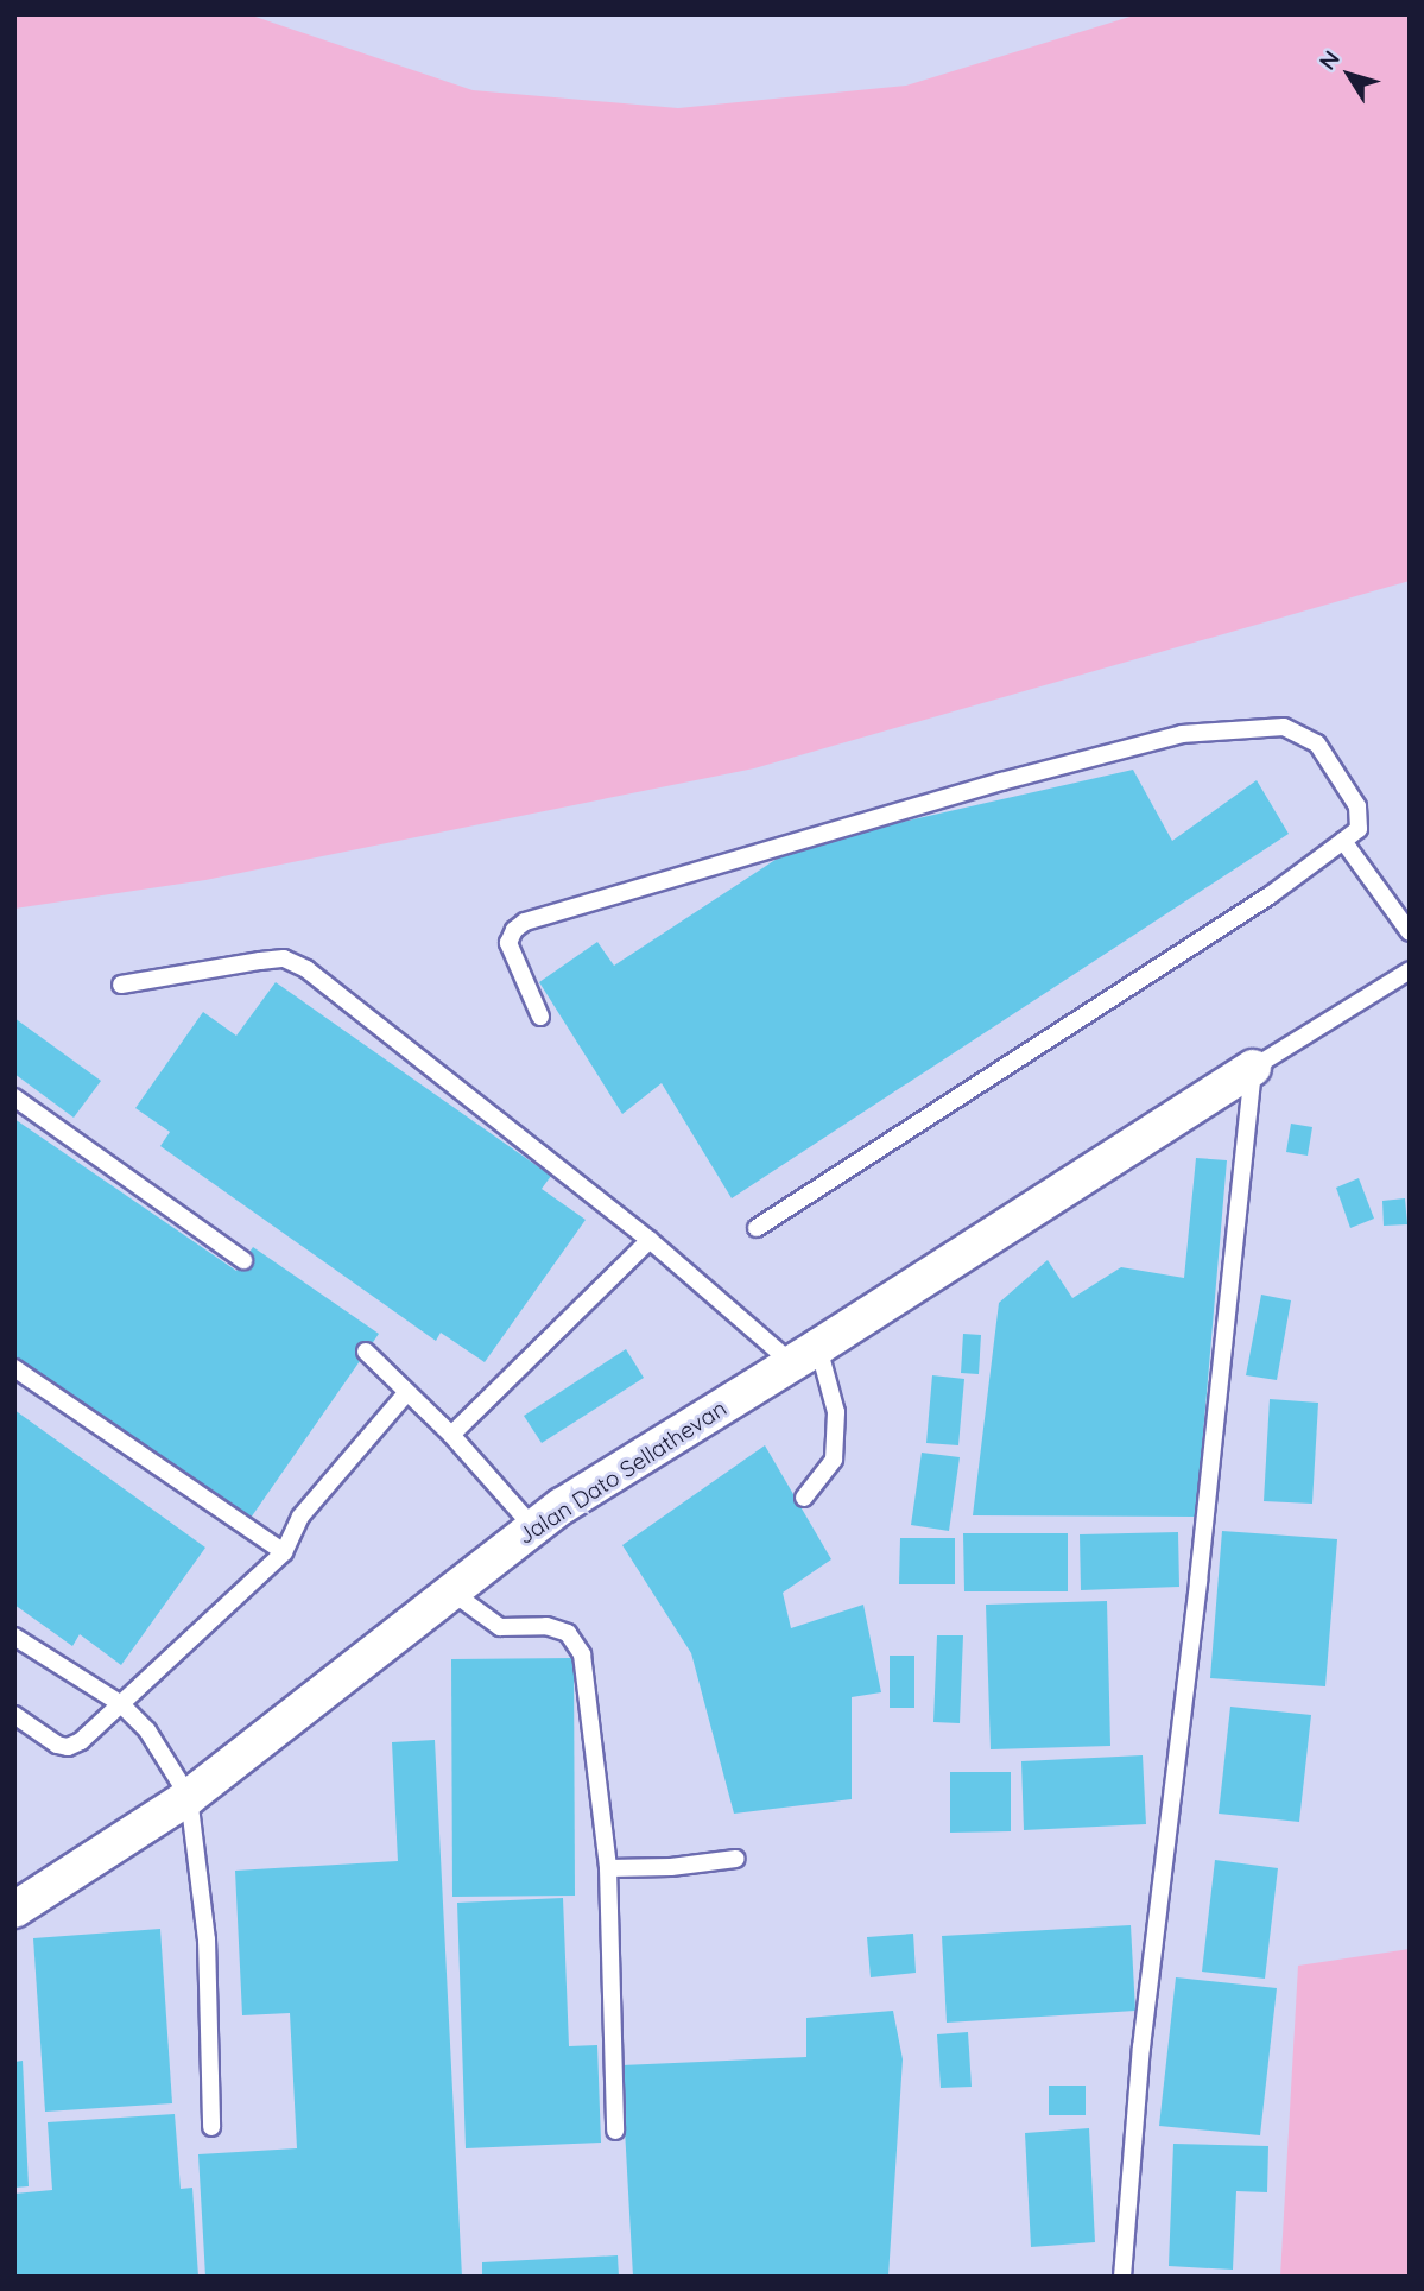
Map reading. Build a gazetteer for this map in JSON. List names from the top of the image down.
{
  "streets": {
    "street": ["Jalan Dato Sellathevan"]
  },
  "north": "top left"
}
